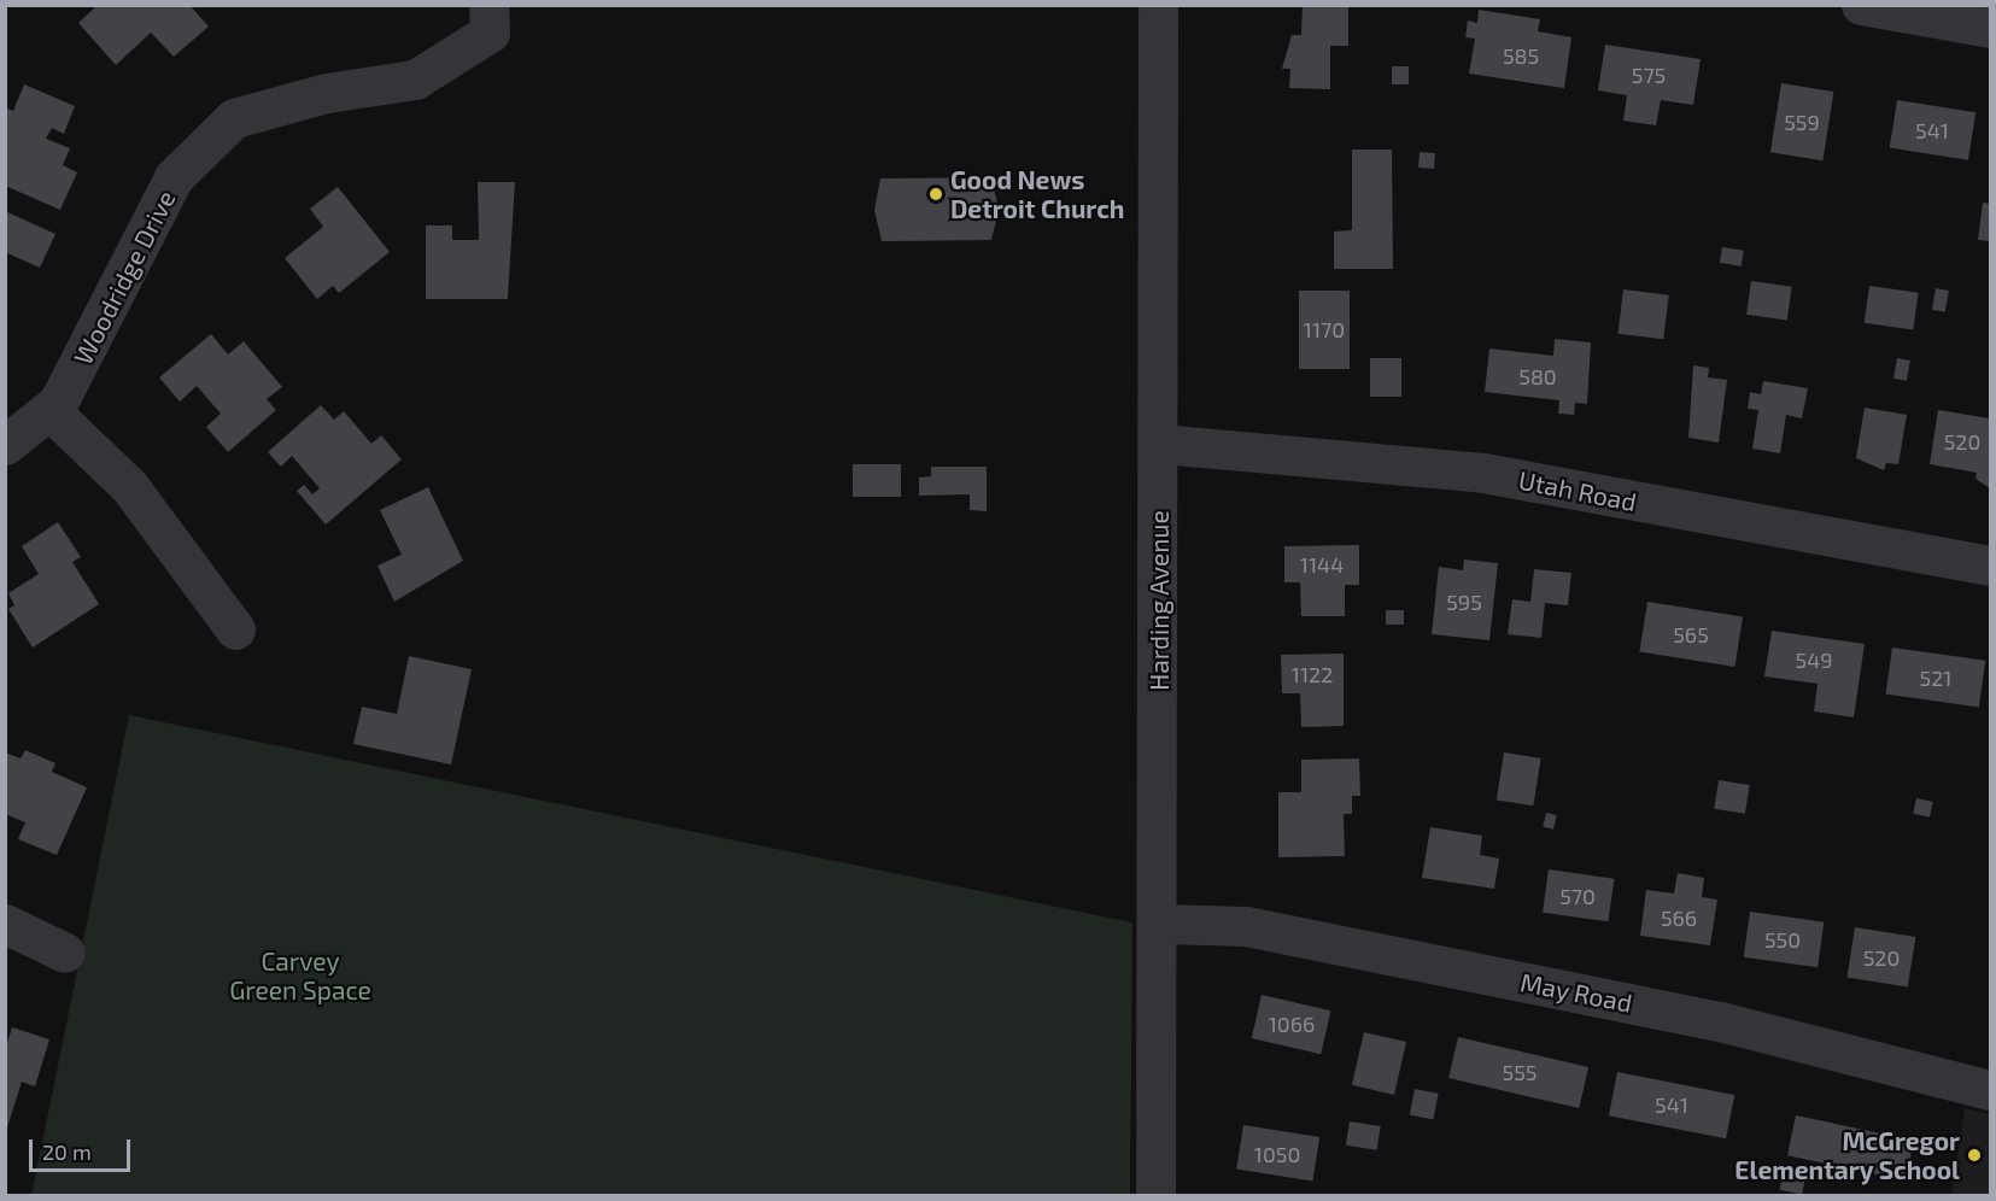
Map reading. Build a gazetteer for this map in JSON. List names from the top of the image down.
{
  "streets": {
    "street": [
      "Woodridge Drive",
      "Utah Road",
      "Harding Avenue",
      "May Road"
    ]
  },
  "crossings": [
    ["Utah Road", "Harding Avenue"],
    ["Harding Avenue", "May Road"]
  ],
  "parks": ["Carvey Green Space"],
  "places": ["Good News Detroit Church", "McGregor Elementary School"],
  "house_numbers": [
    "585",
    "575",
    "559",
    "541",
    "1170",
    "580",
    "520",
    "1144",
    "595",
    "565",
    "549",
    "1122",
    "521",
    "570",
    "566",
    "550",
    "520",
    "1066",
    "555",
    "541",
    "1050"
  ],
  "scale_bar": "20 m"
}
